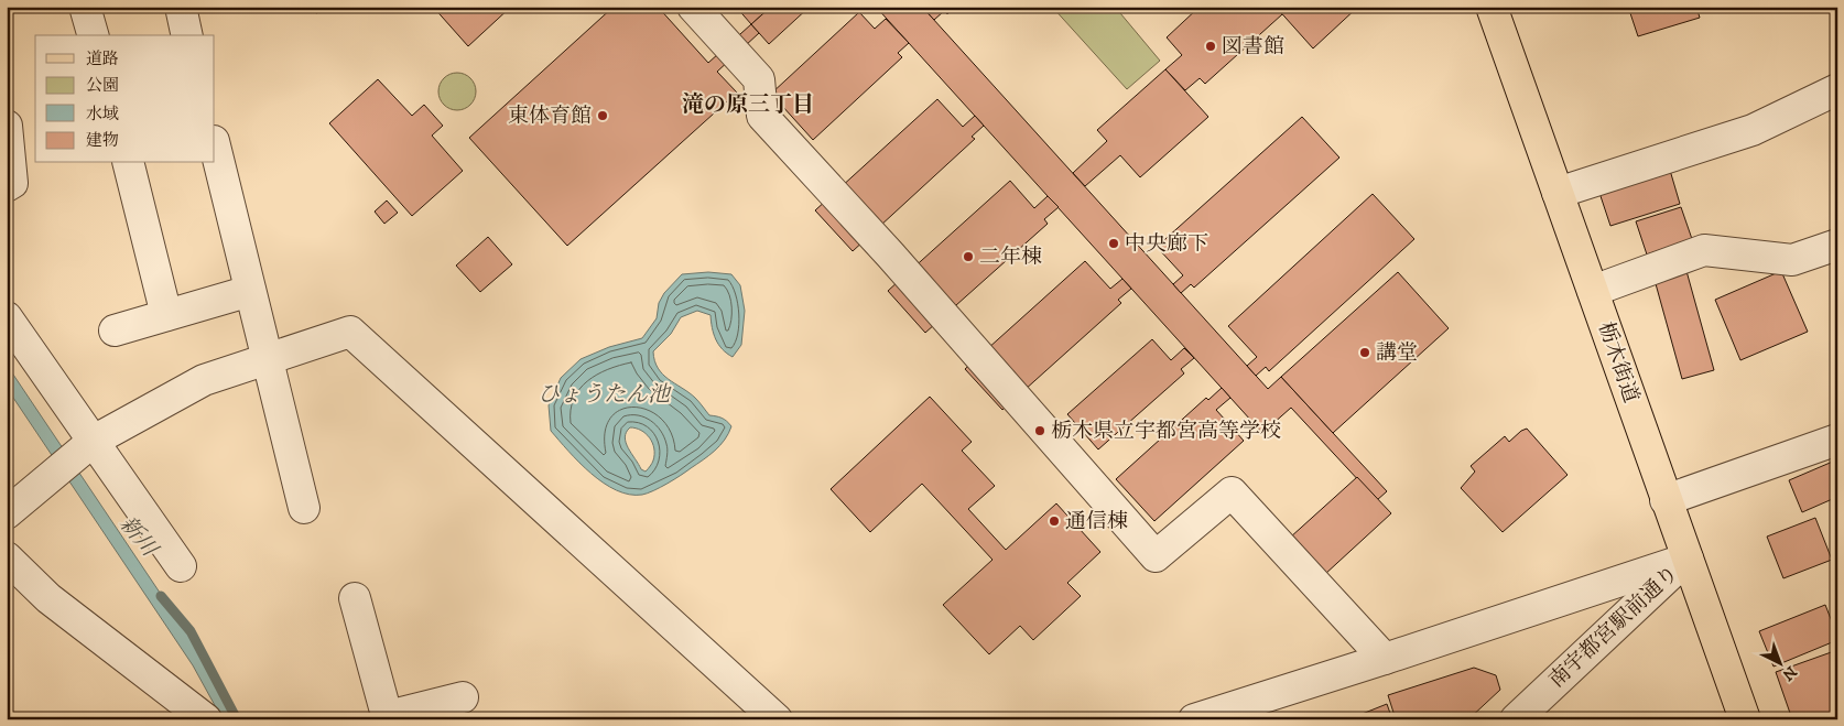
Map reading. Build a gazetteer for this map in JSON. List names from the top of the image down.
{
  "streets": {
    "main road": ["栃木街道"],
    "street": ["南宇都宮駅前通り"]
  },
  "crossings": [
    ["栃木街道", "南宇都宮駅前通り"]
  ],
  "districts": ["滝の原三丁目"],
  "water": ["ひょうたん池", "新川"],
  "places": [
    "図書館",
    "東体育館",
    "中央廊下",
    "二年棟",
    "講堂",
    "栃木県立宇都宮高等学校",
    "通信棟"
  ],
  "legend": [
    "道路",
    "公園",
    "水域",
    "建物"
  ],
  "north": "bottom right"
}
